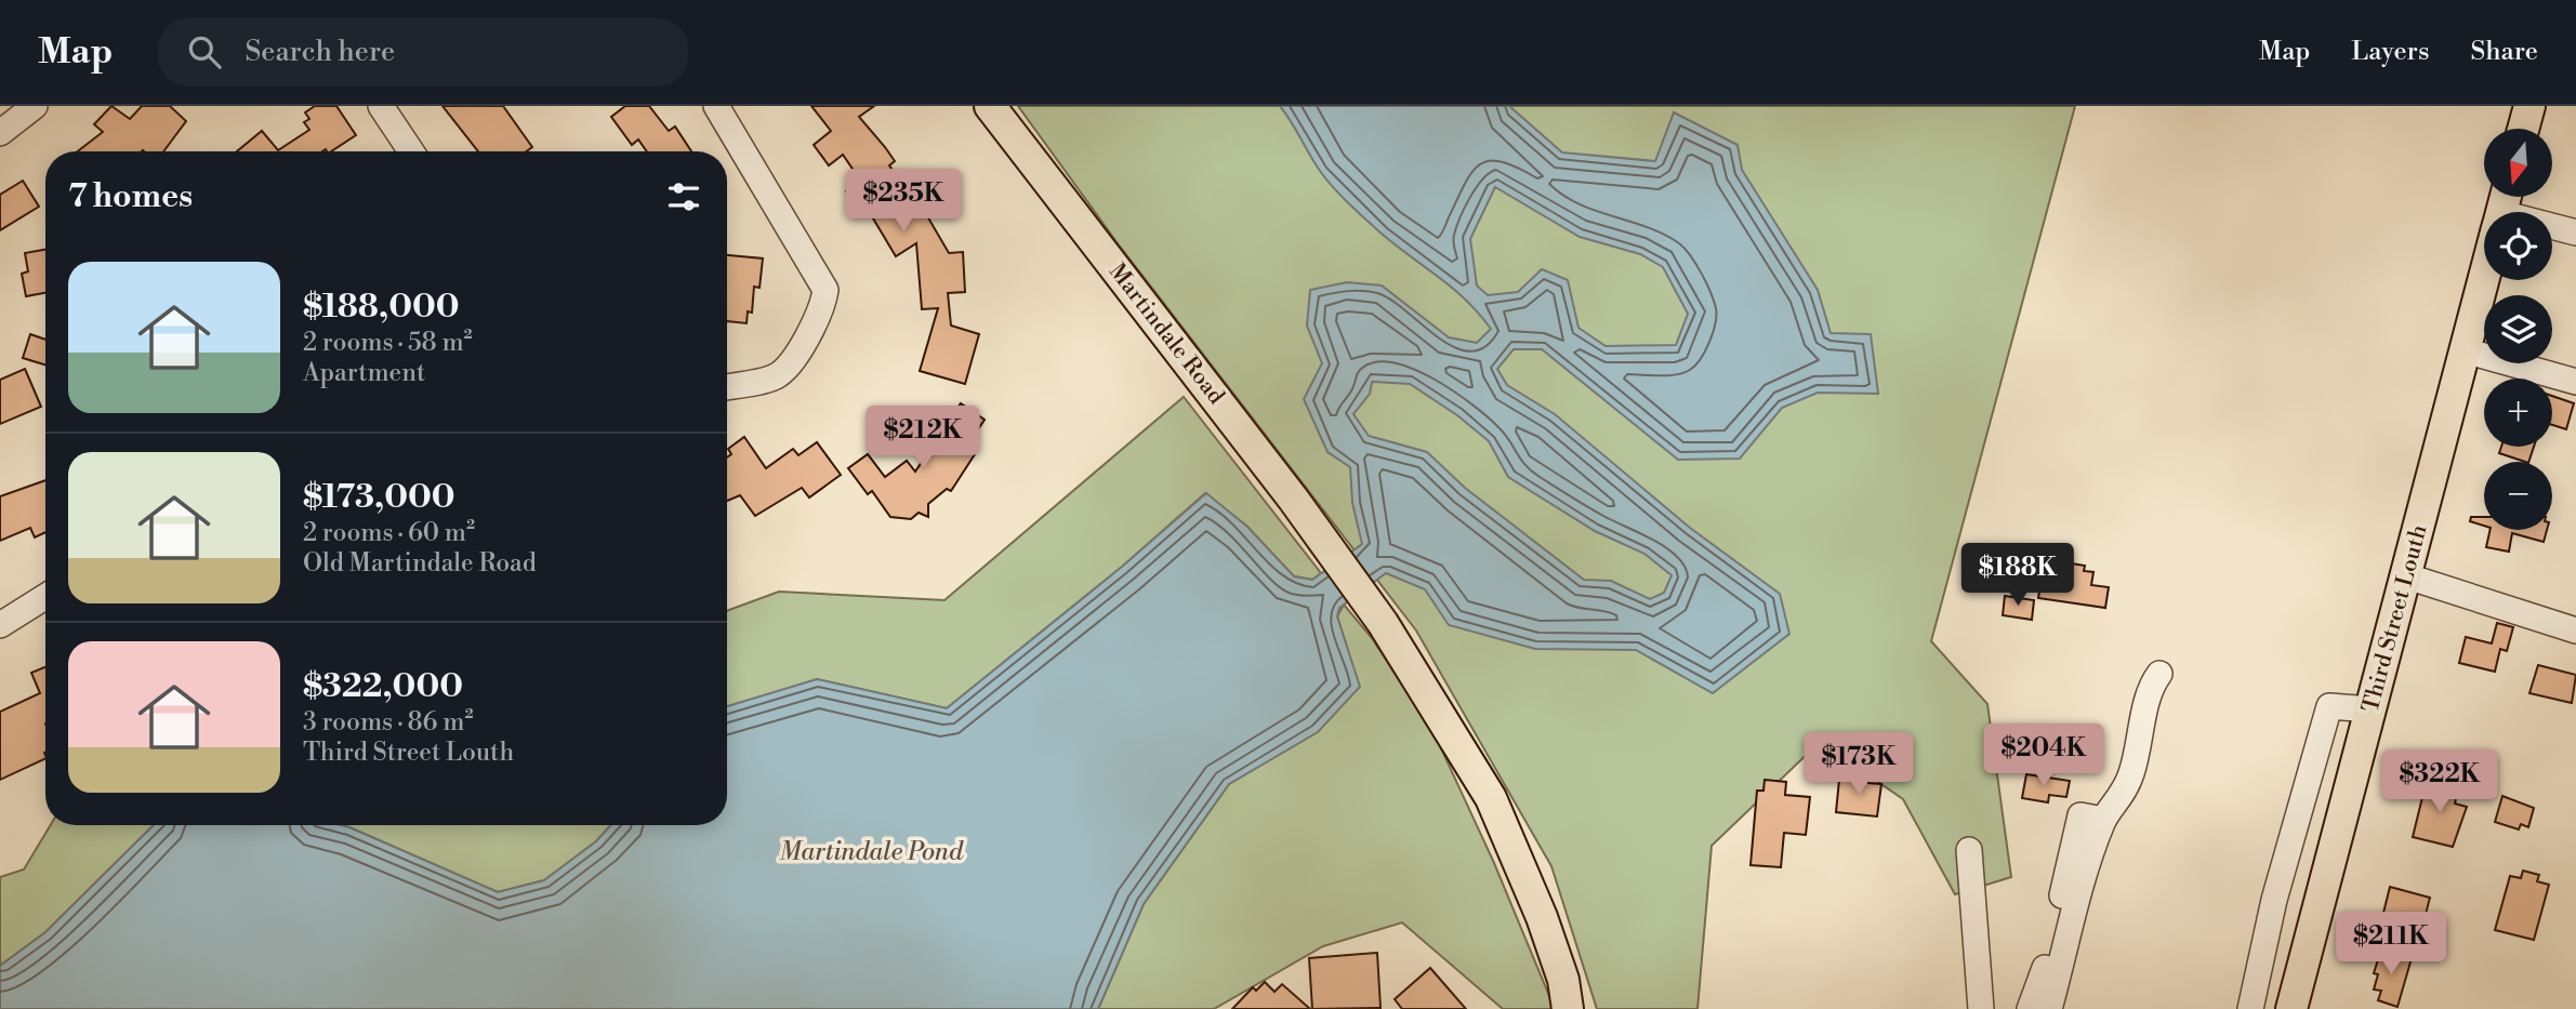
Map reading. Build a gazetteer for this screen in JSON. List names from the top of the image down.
{
  "streets": {
    "main road": ["Martindale Road", "Third Street Louth"]
  },
  "water": ["Martindale Pond"],
  "north": "bottom",
  "page": {
    "header": "Map",
    "search": "Search here",
    "nav": ["Map", "Layers", "Share"],
    "map_buttons": ["+", "−"],
    "heading": "7 homes",
    "price": [
      "$235K",
      "$212K",
      "$188K",
      "$204K",
      "$173K",
      "$322K",
      "$211K"
    ],
    "list": [
      {
        "name": "$188,000",
        "note": "2 rooms · 58 m² · Apartment"
      },
      {
        "name": "$173,000",
        "note": "2 rooms · 60 m² · Old Martindale Road"
      },
      {
        "name": "$322,000",
        "note": "3 rooms · 86 m² · Third Street Louth"
      }
    ]
  }
}
